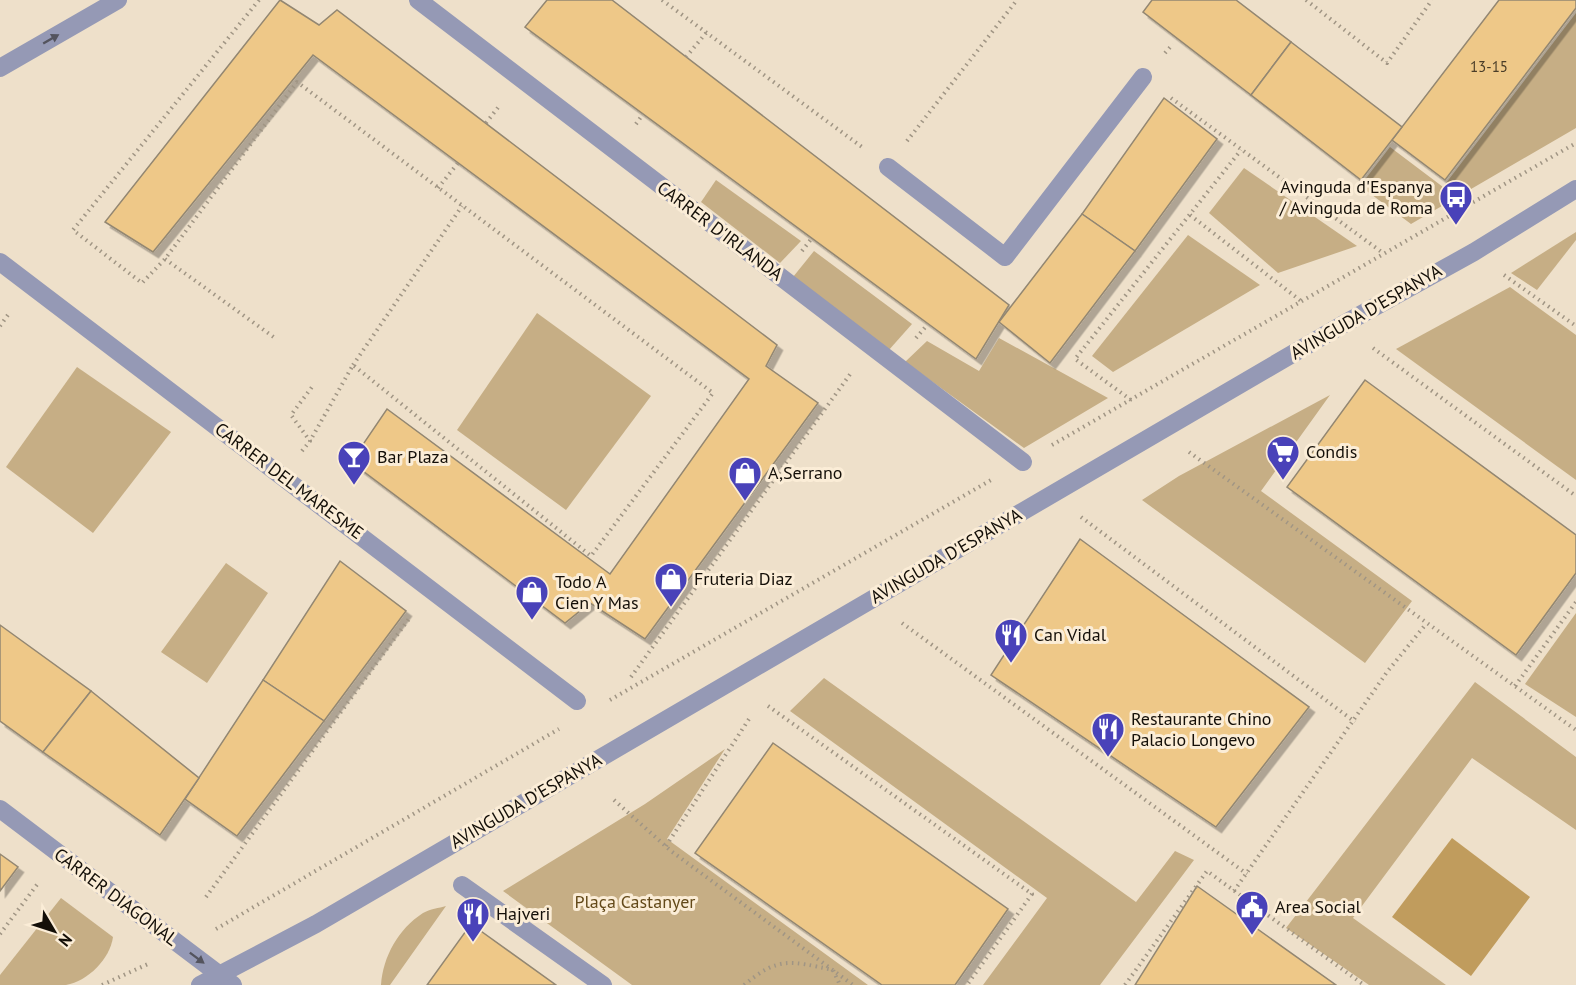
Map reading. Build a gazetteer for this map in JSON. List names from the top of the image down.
{
  "streets": {
    "street": [
      "CARRER D'IRLANDA",
      "AVINGUDA D'ESPANYA",
      "CARRER DEL MARESME",
      "CARRER DIAGONAL"
    ]
  },
  "crossings": [
    ["AVINGUDA D'ESPANYA", "CARRER DIAGONAL"]
  ],
  "one_way": ["CARRER DIAGONAL"],
  "parks": ["Plaça Castanyer"],
  "places": {
    "bus stop": ["Avinguda d'Espanya / Avinguda de Roma"],
    "supermarket": ["Condis"],
    "bar": ["Bar Plaza"],
    "shop": ["A,Serrano", "Fruteria Diaz", "Todo A Cien Y Mas"],
    "restaurant": ["Can Vidal", "Restaurante Chino Palacio Longevo", "Hajveri"],
    "public building": ["Area Social"]
  },
  "house_numbers": ["13-15"],
  "north": "bottom right"
}
